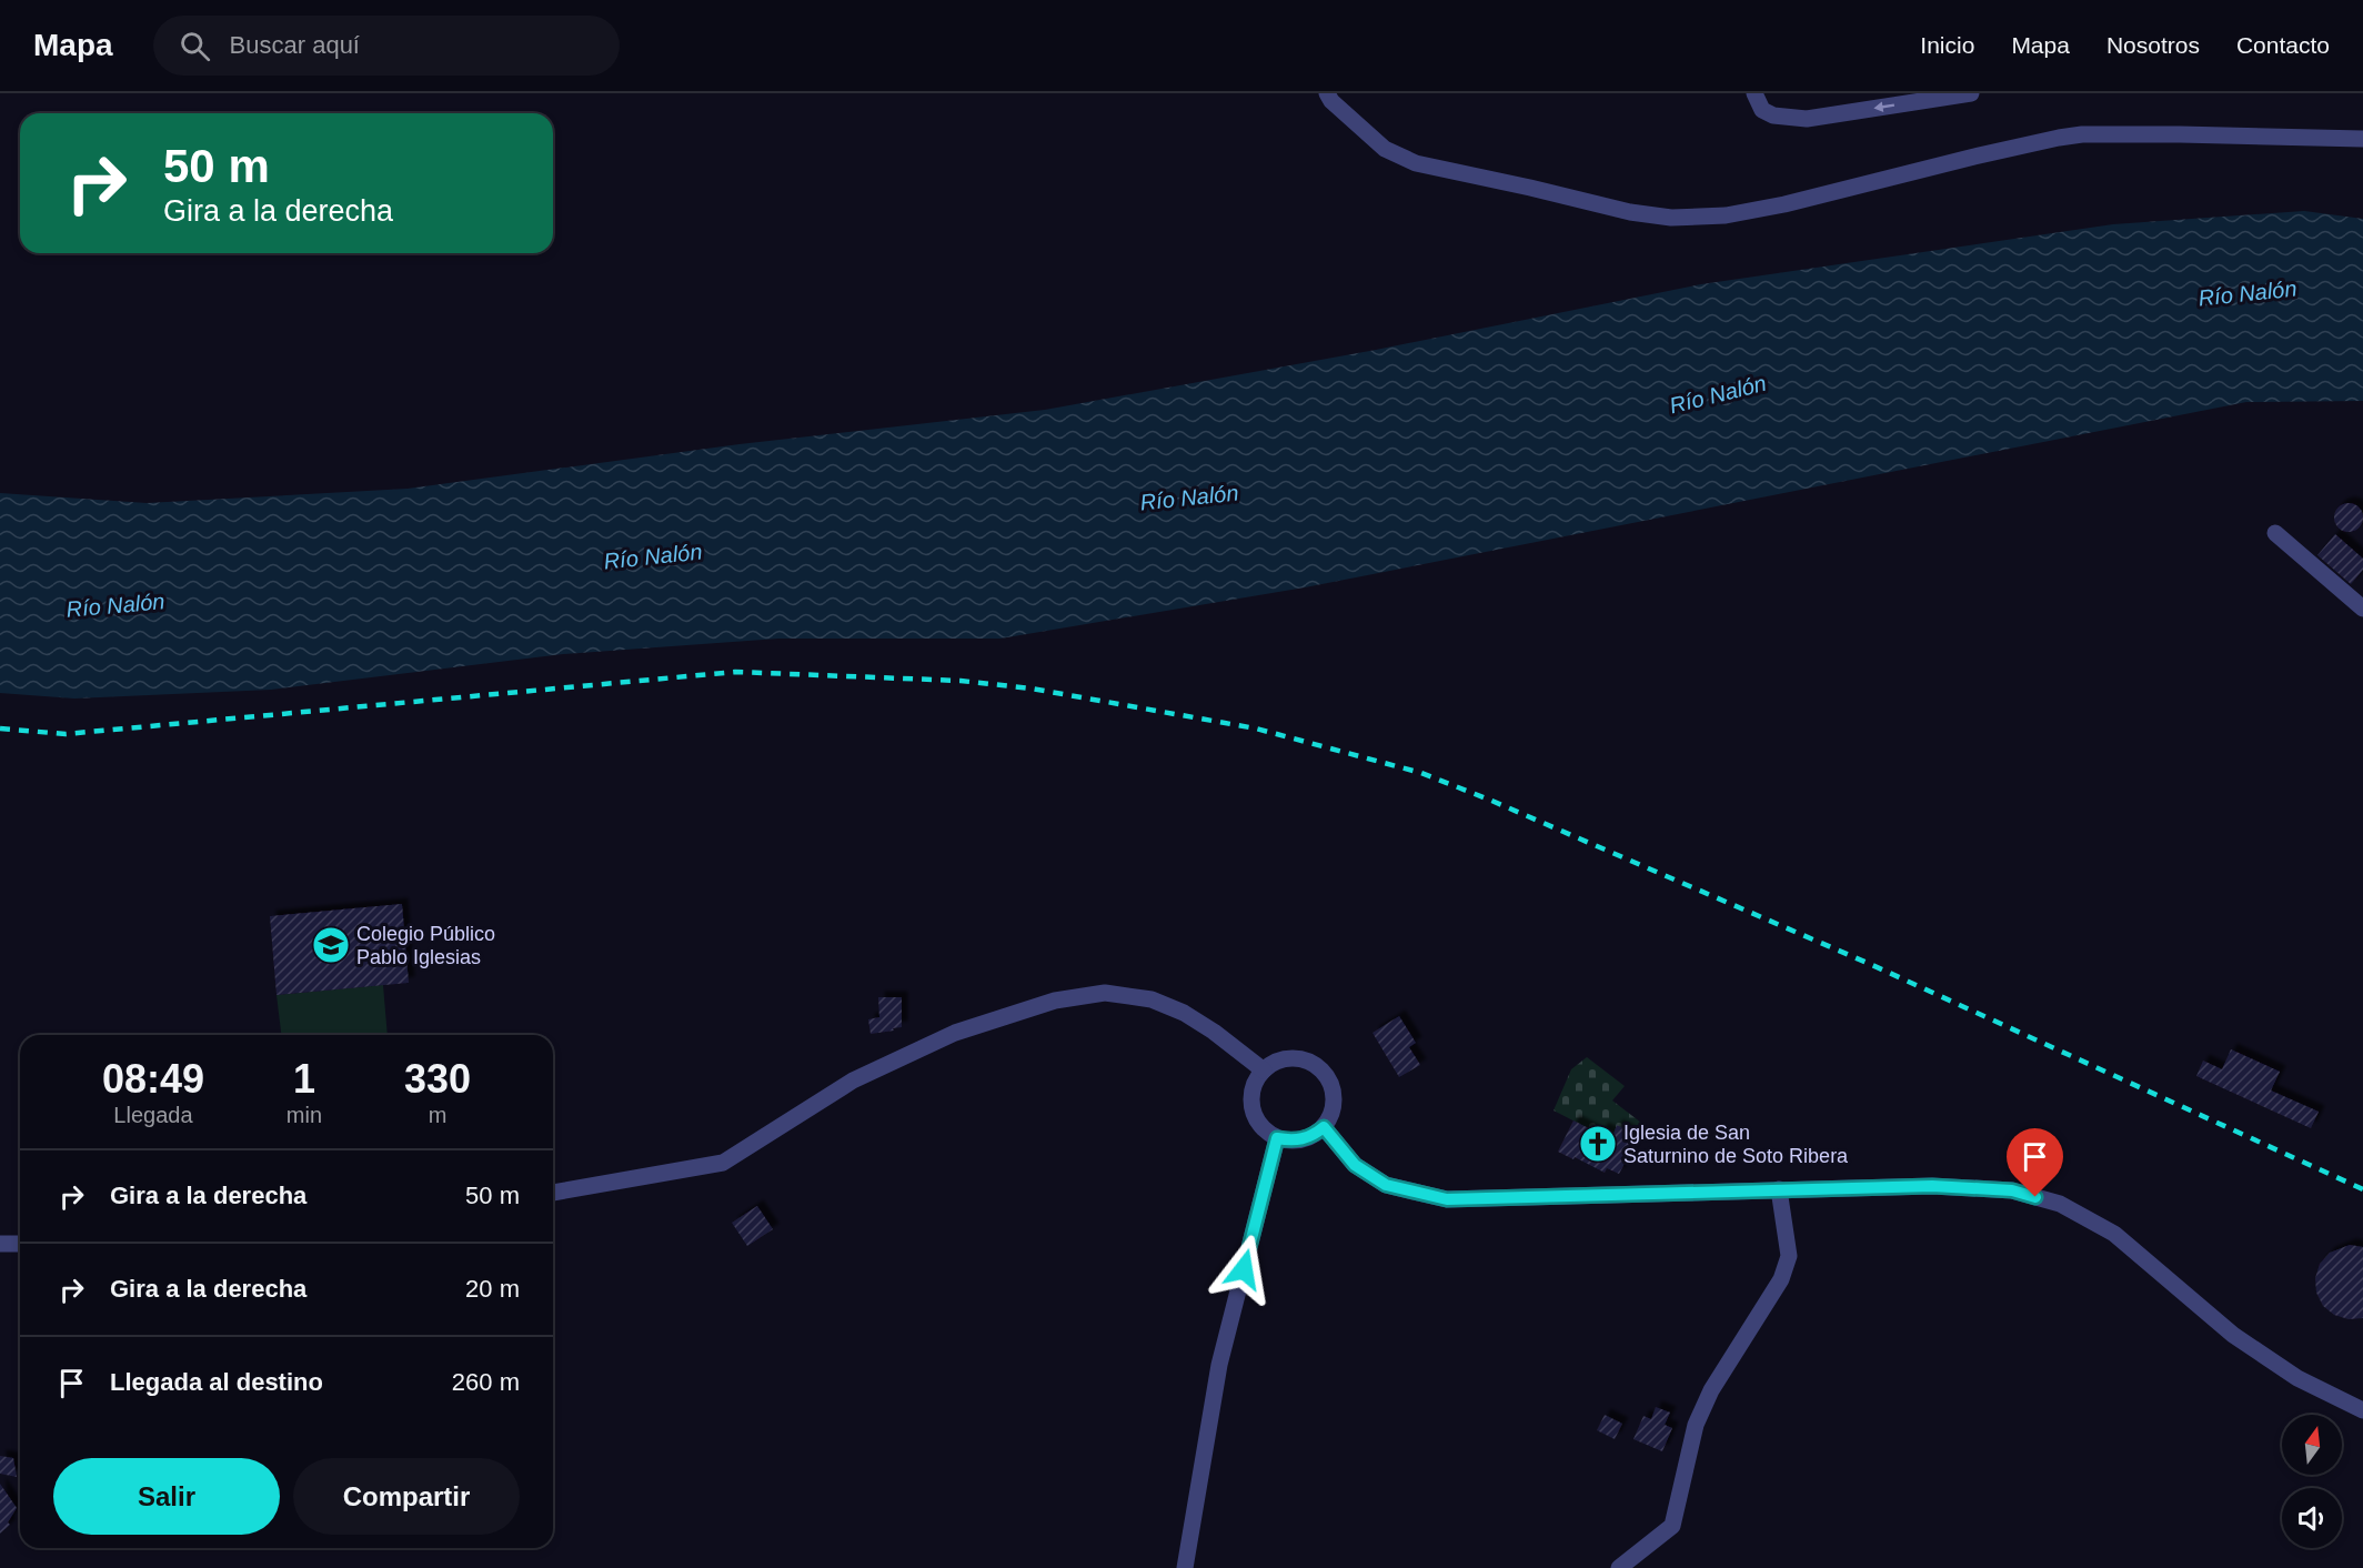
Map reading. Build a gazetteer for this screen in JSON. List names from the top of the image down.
{
  "water": ["Río Nalón"],
  "places": {
    "school or university": ["Colegio Público Pablo Iglesias"],
    "church": ["Iglesia de San Saturnino de Soto Ribera"]
  },
  "north": "top",
  "page": {
    "header": "Mapa",
    "search": "Buscar aquí",
    "nav": [
      "Inicio",
      "Mapa",
      "Nosotros",
      "Contacto"
    ],
    "turn": ["50 m", "Gira a la derecha"],
    "eta": [
      "08:49",
      "Llegada",
      "1",
      "min",
      "330",
      "m"
    ],
    "list": [
      {
        "name": "Gira a la derecha",
        "value": "50 m"
      },
      {
        "name": "Gira a la derecha",
        "value": "20 m"
      },
      {
        "name": "Llegada al destino",
        "value": "260 m"
      }
    ],
    "buttons": ["Salir", "Compartir"]
  }
}
